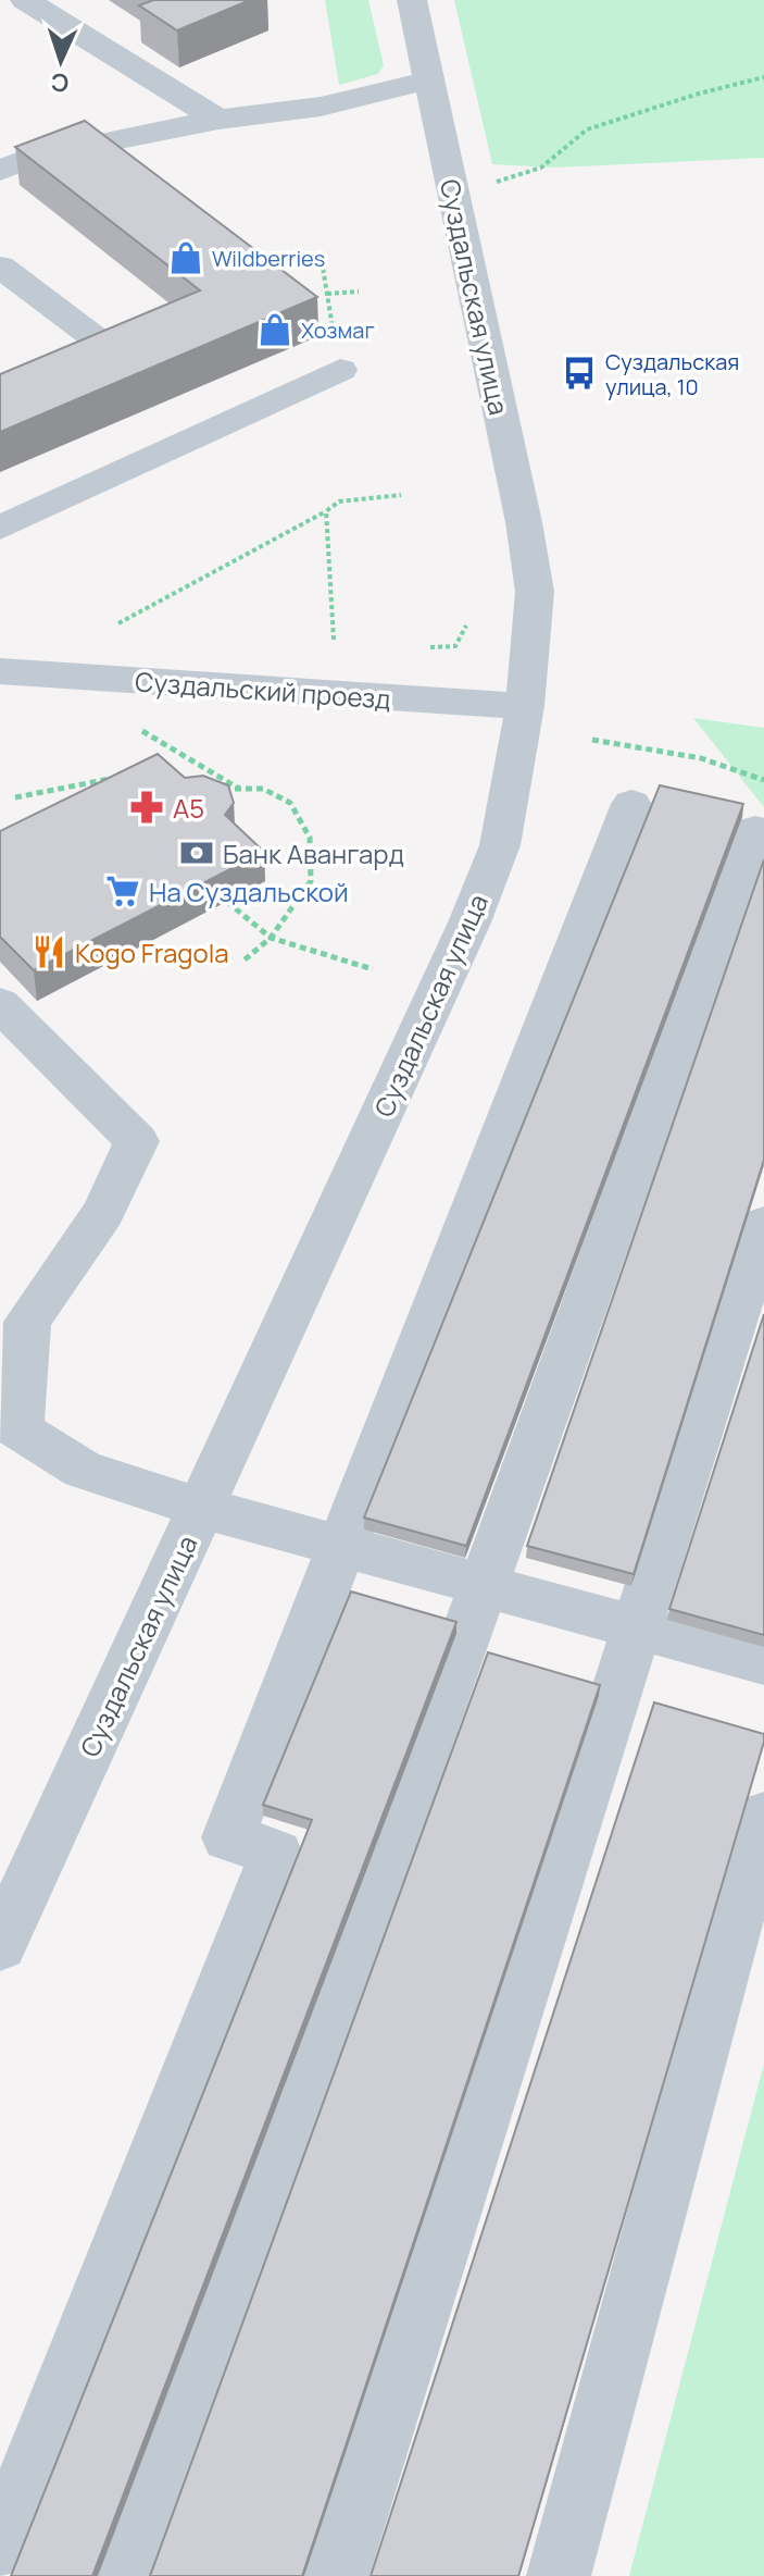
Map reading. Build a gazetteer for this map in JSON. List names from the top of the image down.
{
  "streets": {
    "street": ["Суздальская улица", "Суздальский проезд"]
  },
  "crossings": [
    ["Суздальская улица", "Суздальский проезд"]
  ],
  "places": {
    "shop": ["Wildberries", "Хозмаг"],
    "bus stop": ["Суздальская улица, 10"],
    "pharmacy": ["А5"],
    "bank": ["Банк Авангард"],
    "supermarket": ["На Суздальской"],
    "restaurant": ["Kogo Fragola"]
  },
  "north": "bottom"
}
